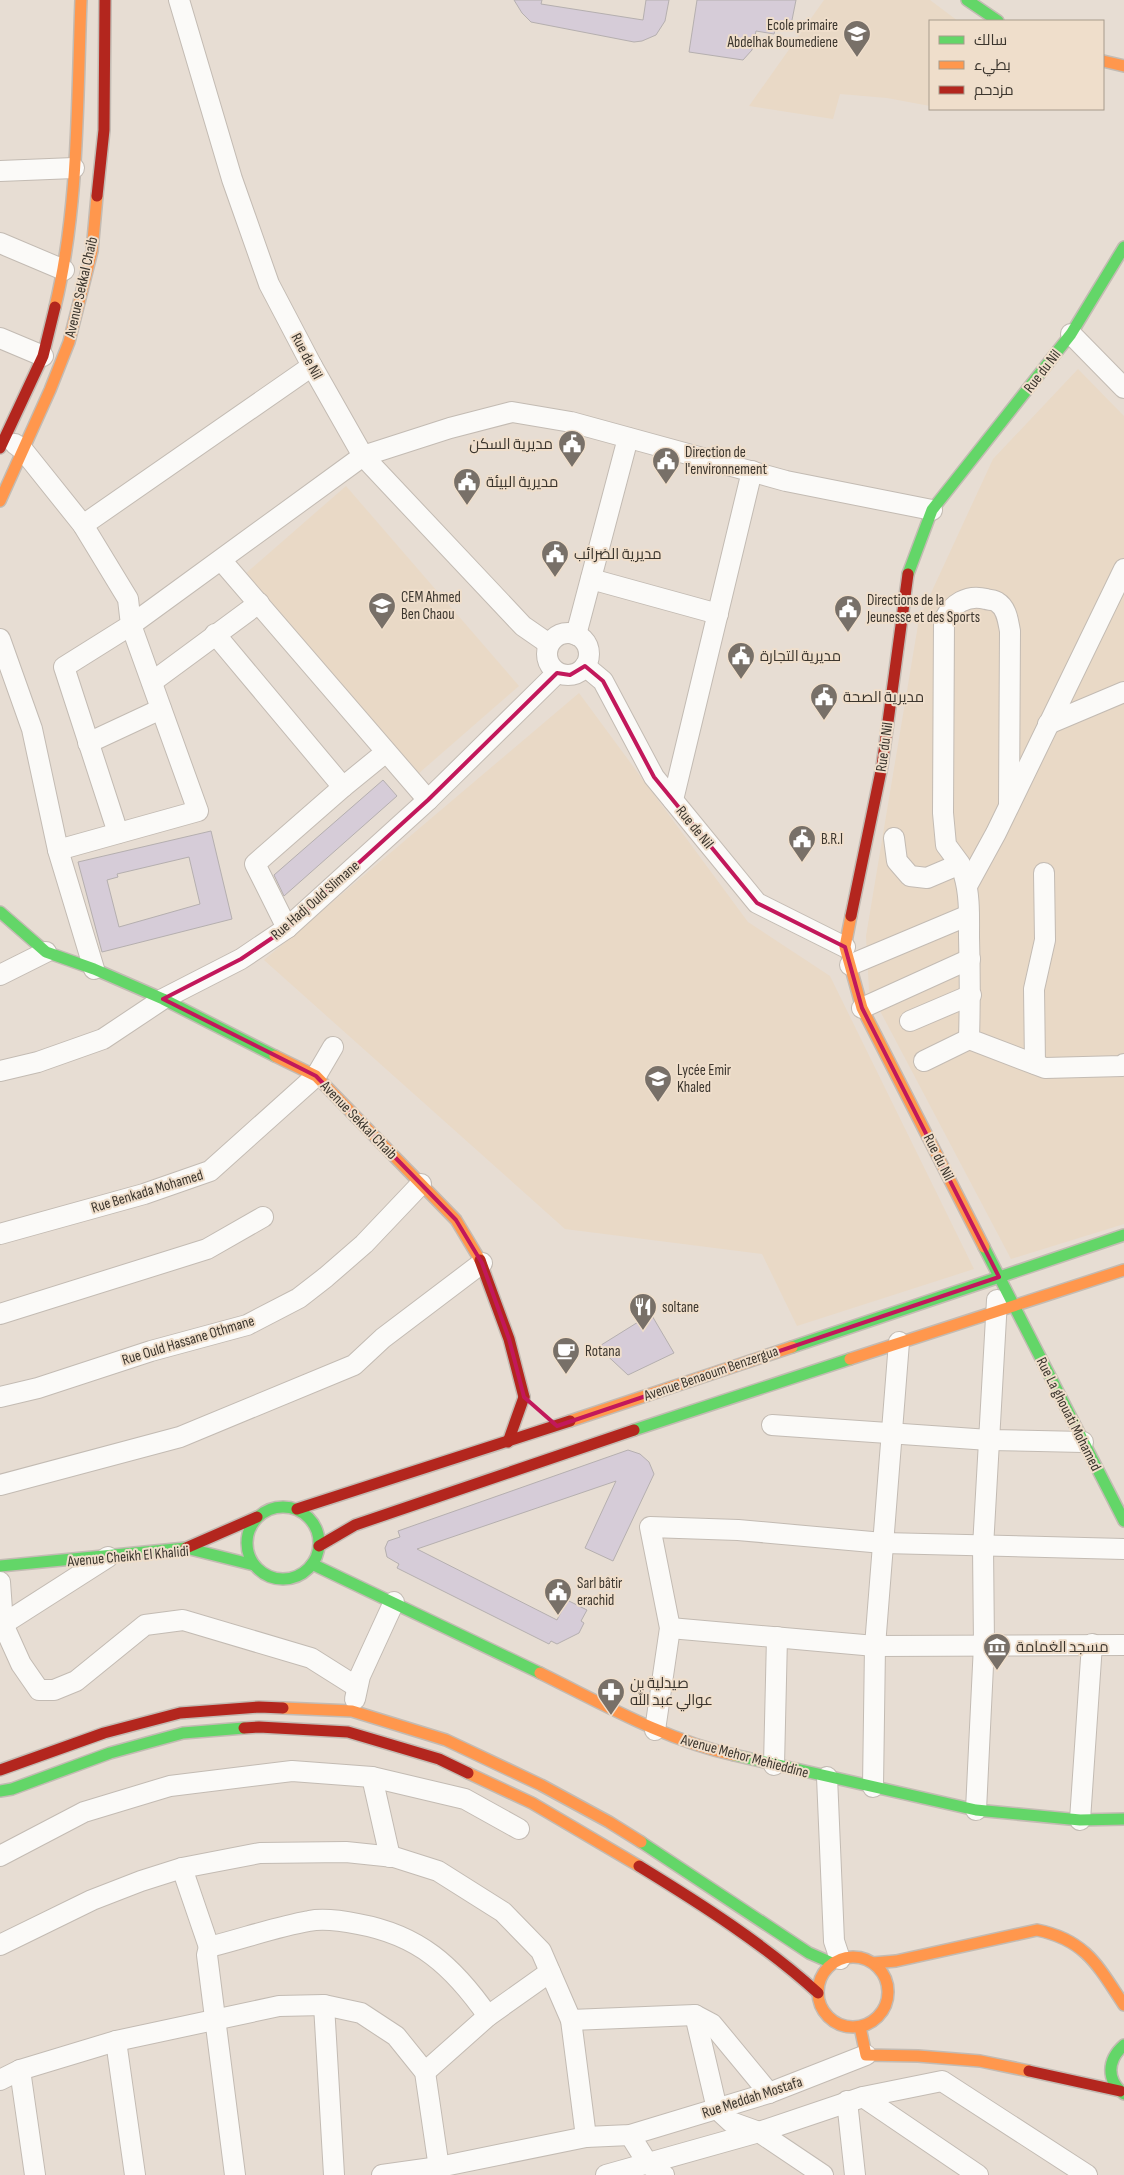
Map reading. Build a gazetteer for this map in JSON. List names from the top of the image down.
{
  "streets": {
    "street": [
      "Avenue Sekkal Chaib",
      "Rue de Nil",
      "Rue du Nil",
      "Rue Hadj Ould Slimane",
      "Rue Benkada Mohamed",
      "Rue Ould Hassane Othmane",
      "Avenue Benaoum Benzergua",
      "Rue La ghouati Mohamed",
      "Avenue Cheikh El Khalidi",
      "Avenue Mehor Mehieddine",
      "Rue Meddah Mostafa"
    ]
  },
  "crossings": [
    ["Avenue Sekkal Chaib", "Rue Hadj Ould Slimane"],
    ["Avenue Sekkal Chaib", "Rue Benkada Mohamed"],
    ["Avenue Sekkal Chaib", "Rue Ould Hassane Othmane"],
    ["Avenue Sekkal Chaib", "Avenue Benaoum Benzergua"],
    ["Rue de Nil", "Rue du Nil"],
    ["Rue de Nil", "Rue Hadj Ould Slimane"],
    ["Rue du Nil", "Avenue Benaoum Benzergua"],
    ["Rue du Nil", "Rue La ghouati Mohamed"],
    ["Avenue Benaoum Benzergua", "Rue La ghouati Mohamed"],
    ["Avenue Benaoum Benzergua", "Avenue Cheikh El Khalidi"],
    ["Avenue Benaoum Benzergua", "Avenue Mehor Mehieddine"],
    ["Avenue Cheikh El Khalidi", "Avenue Mehor Mehieddine"]
  ],
  "places": {
    "school or university": ["Ecole primaire Abdelhak Boumediene", "CEM Ahmed Ben Chaou", "Lycée Emir Khaled"],
    "public building": [
      "مديرية السكن",
      "Direction de l'environnement",
      "مديرية البيئة",
      "مديرية الضرائب",
      "Directions de la Jeunesse et des Sports",
      "مديرية التجارة",
      "مديرية الصحة",
      "B.R.I",
      "Sarl bâtir erachid"
    ],
    "restaurant": ["soltane"],
    "cafe": ["Rotana"],
    "museum": ["مسجد الغمامة"],
    "pharmacy": ["صيدلية بن عوالي عبد الله"]
  },
  "legend": ["سالك", "بطيء", "مزدحم"]
}
